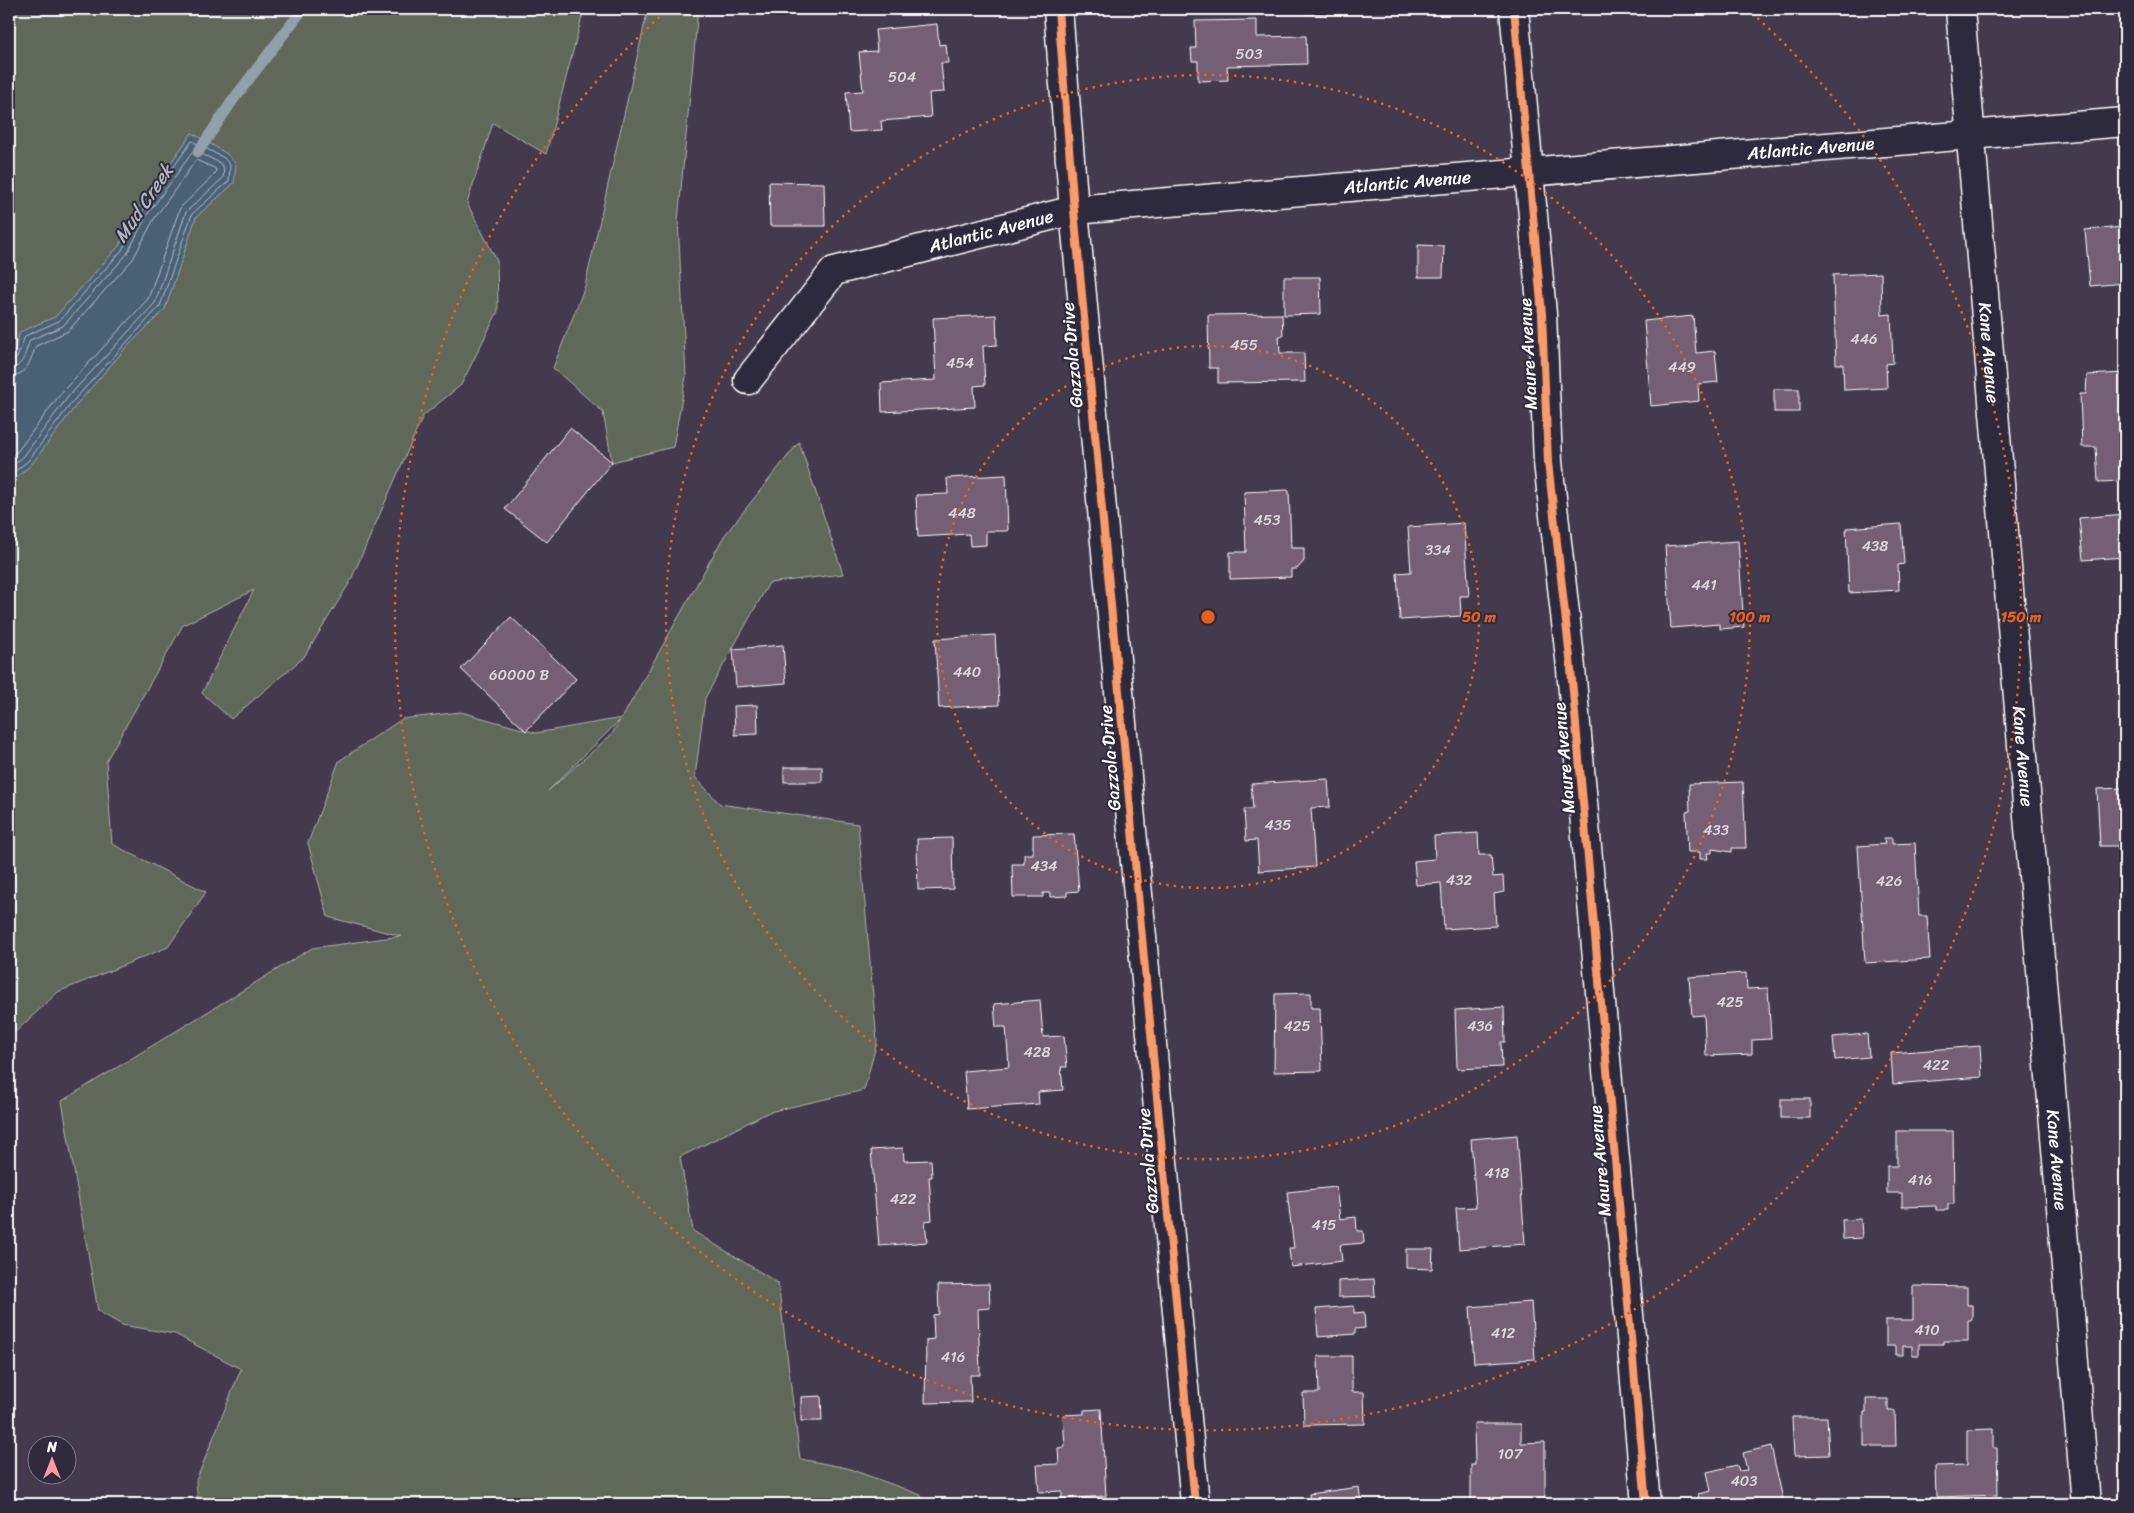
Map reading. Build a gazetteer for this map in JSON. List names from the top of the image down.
{
  "streets": {
    "street": [
      "Atlantic Avenue",
      "Kane Avenue",
      "Maure Avenue",
      "Gazzola Drive"
    ]
  },
  "crossings": [
    ["Atlantic Avenue", "Kane Avenue"],
    ["Atlantic Avenue", "Maure Avenue"],
    ["Atlantic Avenue", "Gazzola Drive"]
  ],
  "water": ["Mud Creek"],
  "house_numbers": [
    "503",
    "504",
    "446",
    "455",
    "454",
    "449",
    "448",
    "453",
    "438",
    "334",
    "441",
    "440",
    "60000 B",
    "435",
    "433",
    "434",
    "432",
    "426",
    "425",
    "425",
    "436",
    "428",
    "422",
    "418",
    "416",
    "422",
    "415",
    "410",
    "412",
    "416",
    "107",
    "403"
  ],
  "north": "top",
  "rings": ["50 m", "100 m", "150 m"]
}
